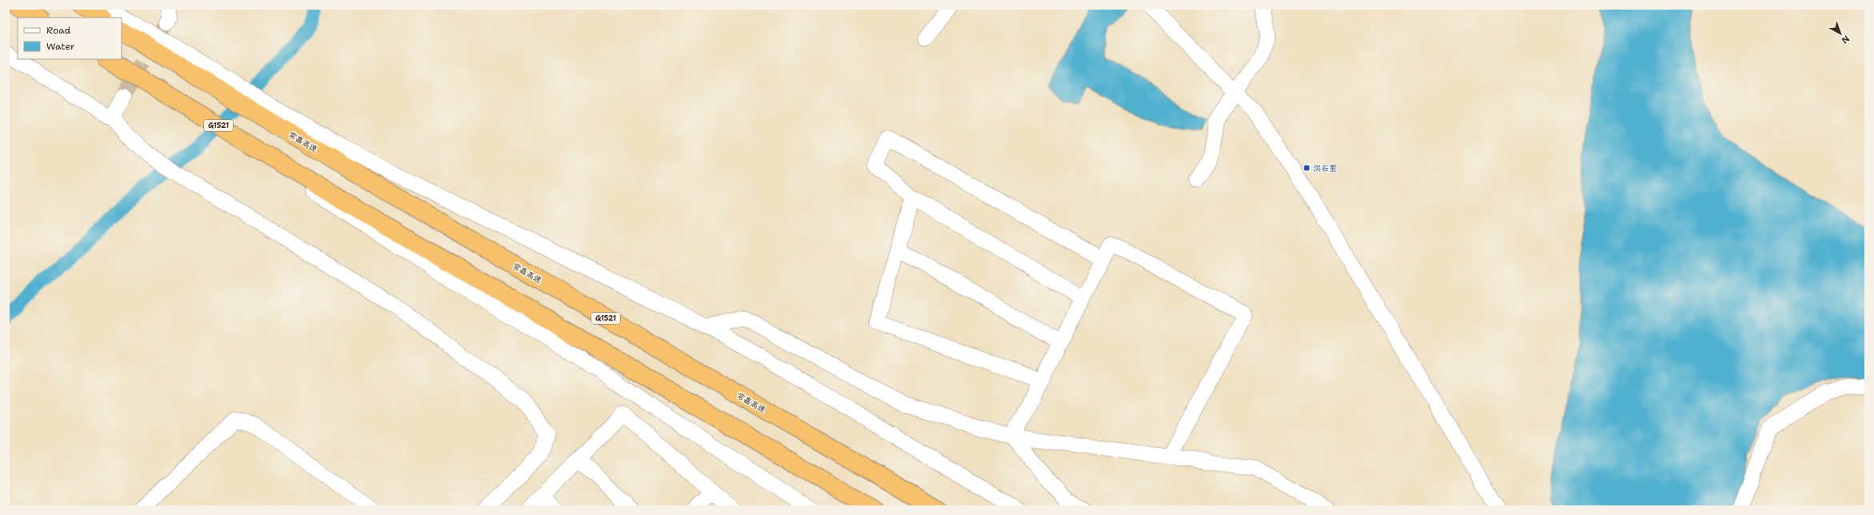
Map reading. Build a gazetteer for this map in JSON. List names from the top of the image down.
{
  "streets": {
    "highway": ["G1521", "常嘉高速"]
  },
  "places": {
    "transit": ["洪石里"]
  },
  "legend": ["Road", "Water"],
  "north": "bottom right"
}
